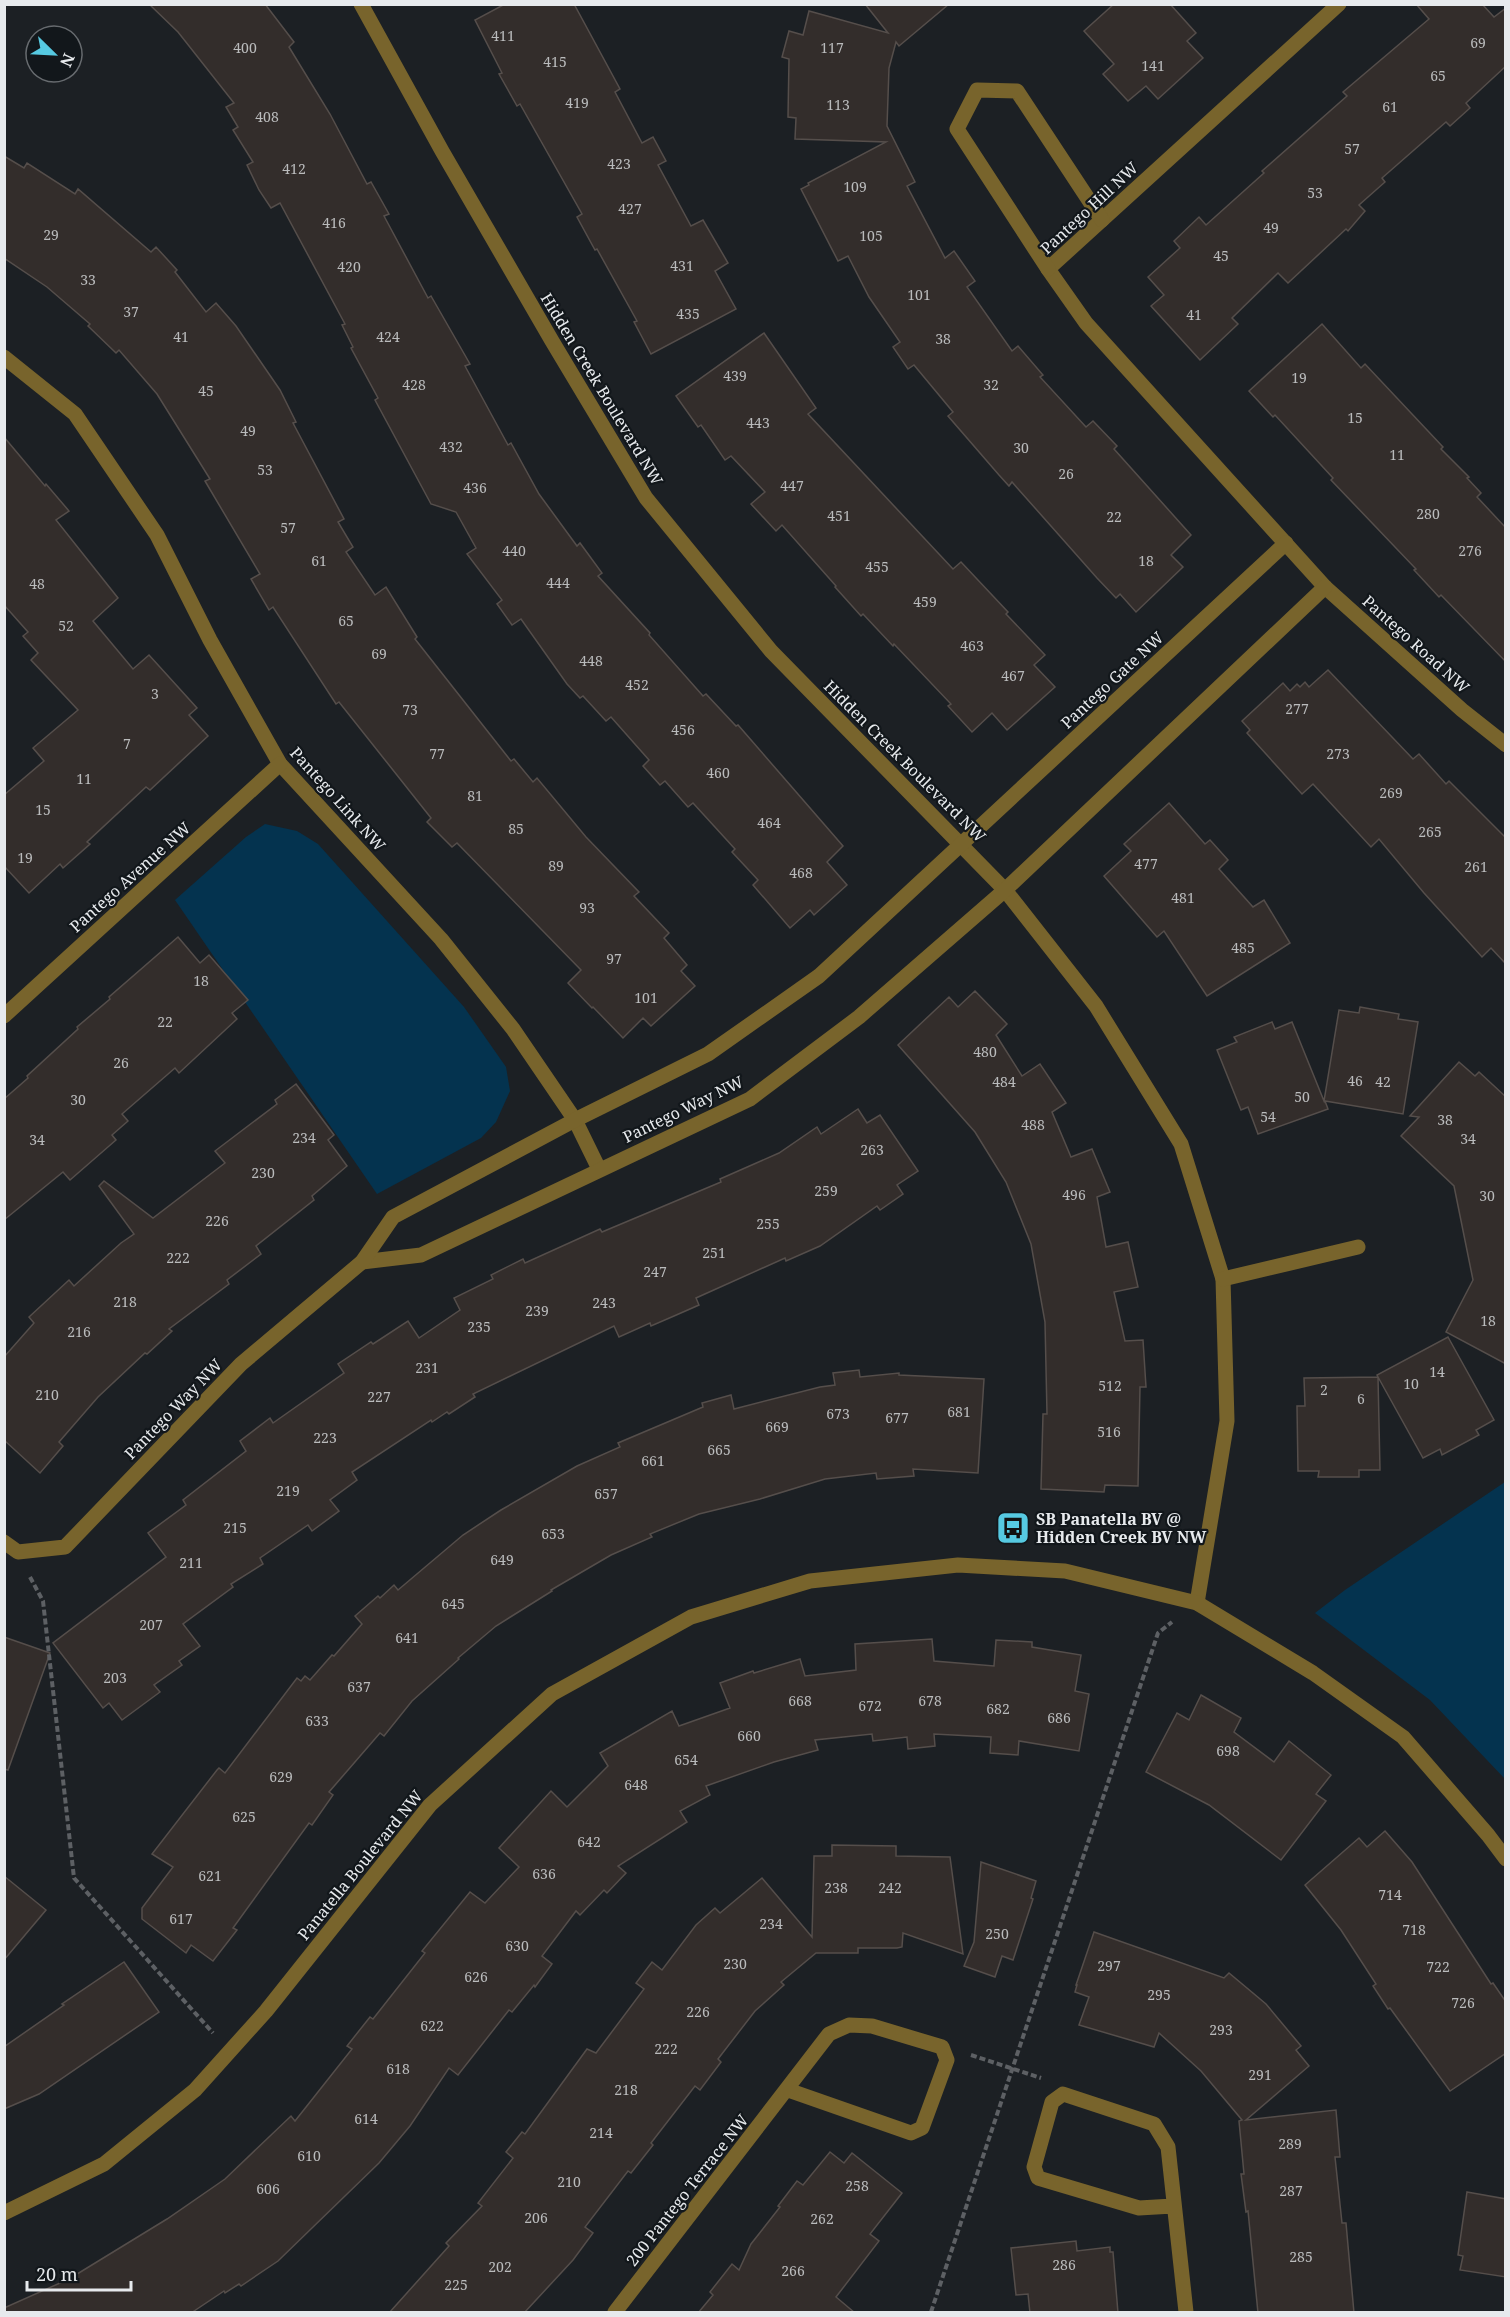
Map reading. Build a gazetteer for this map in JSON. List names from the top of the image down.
{
  "streets": {
    "street": [
      "Pantego Hill NW",
      "Hidden Creek Boulevard NW",
      "Pantego Road NW",
      "Pantego Gate NW",
      "Pantego Link NW",
      "Pantego Avenue NW",
      "Pantego Way NW",
      "Panatella Boulevard NW",
      "200 Pantego Terrace NW"
    ]
  },
  "crossings": [
    ["Pantego Hill NW", "Pantego Road NW"],
    ["Pantego Hill NW", "Pantego Gate NW"],
    ["Hidden Creek Boulevard NW", "Pantego Gate NW"],
    ["Hidden Creek Boulevard NW", "Pantego Way NW"],
    ["Hidden Creek Boulevard NW", "Panatella Boulevard NW"],
    ["Pantego Gate NW", "Pantego Way NW"],
    ["Pantego Link NW", "Pantego Avenue NW"],
    ["Pantego Link NW", "Pantego Way NW"]
  ],
  "places": {
    "bus stop": ["SB Panatella BV @ Hidden Creek BV NW"]
  },
  "house_numbers": [
    "411",
    "69",
    "400",
    "117",
    "415",
    "141",
    "65",
    "419",
    "113",
    "61",
    "408",
    "57",
    "423",
    "412",
    "109",
    "53",
    "427",
    "416",
    "49",
    "29",
    "105",
    "45",
    "431",
    "420",
    "33",
    "101",
    "37",
    "435",
    "41",
    "41",
    "424",
    "38",
    "439",
    "19",
    "428",
    "32",
    "45",
    "15",
    "443",
    "49",
    "432",
    "30",
    "11",
    "53",
    "26",
    "447",
    "436",
    "280",
    "451",
    "22",
    "57",
    "440",
    "276",
    "61",
    "18",
    "455",
    "444",
    "48",
    "459",
    "65",
    "52",
    "463",
    "69",
    "448",
    "467",
    "452",
    "3",
    "277",
    "73",
    "456",
    "7",
    "77",
    "273",
    "460",
    "11",
    "269",
    "81",
    "15",
    "464",
    "85",
    "265",
    "19",
    "477",
    "89",
    "261",
    "468",
    "481",
    "93",
    "485",
    "97",
    "18",
    "101",
    "22",
    "480",
    "26",
    "46",
    "484",
    "42",
    "50",
    "30",
    "54",
    "38",
    "488",
    "234",
    "34",
    "34",
    "263",
    "230",
    "259",
    "496",
    "30",
    "226",
    "255",
    "251",
    "222",
    "247",
    "218",
    "243",
    "239",
    "18",
    "235",
    "216",
    "231",
    "14",
    "10",
    "512",
    "2",
    "210",
    "227",
    "6",
    "681",
    "673",
    "677",
    "669",
    "516",
    "223",
    "665",
    "661",
    "219",
    "657",
    "215",
    "653",
    "649",
    "211",
    "645",
    "207",
    "641",
    "203",
    "637",
    "668",
    "678",
    "672",
    "682",
    "686",
    "633",
    "660",
    "698",
    "654",
    "629",
    "648",
    "625",
    "642",
    "636",
    "621",
    "238",
    "242",
    "714",
    "617",
    "234",
    "718",
    "250",
    "630",
    "230",
    "297",
    "722",
    "626",
    "295",
    "726",
    "226",
    "622",
    "293",
    "222",
    "618",
    "291",
    "218",
    "614",
    "214",
    "289",
    "610",
    "210",
    "258",
    "606",
    "287",
    "206",
    "262",
    "285",
    "286",
    "202",
    "266",
    "225"
  ],
  "scale_bar": "20 m",
  "north": "bottom right"
}
